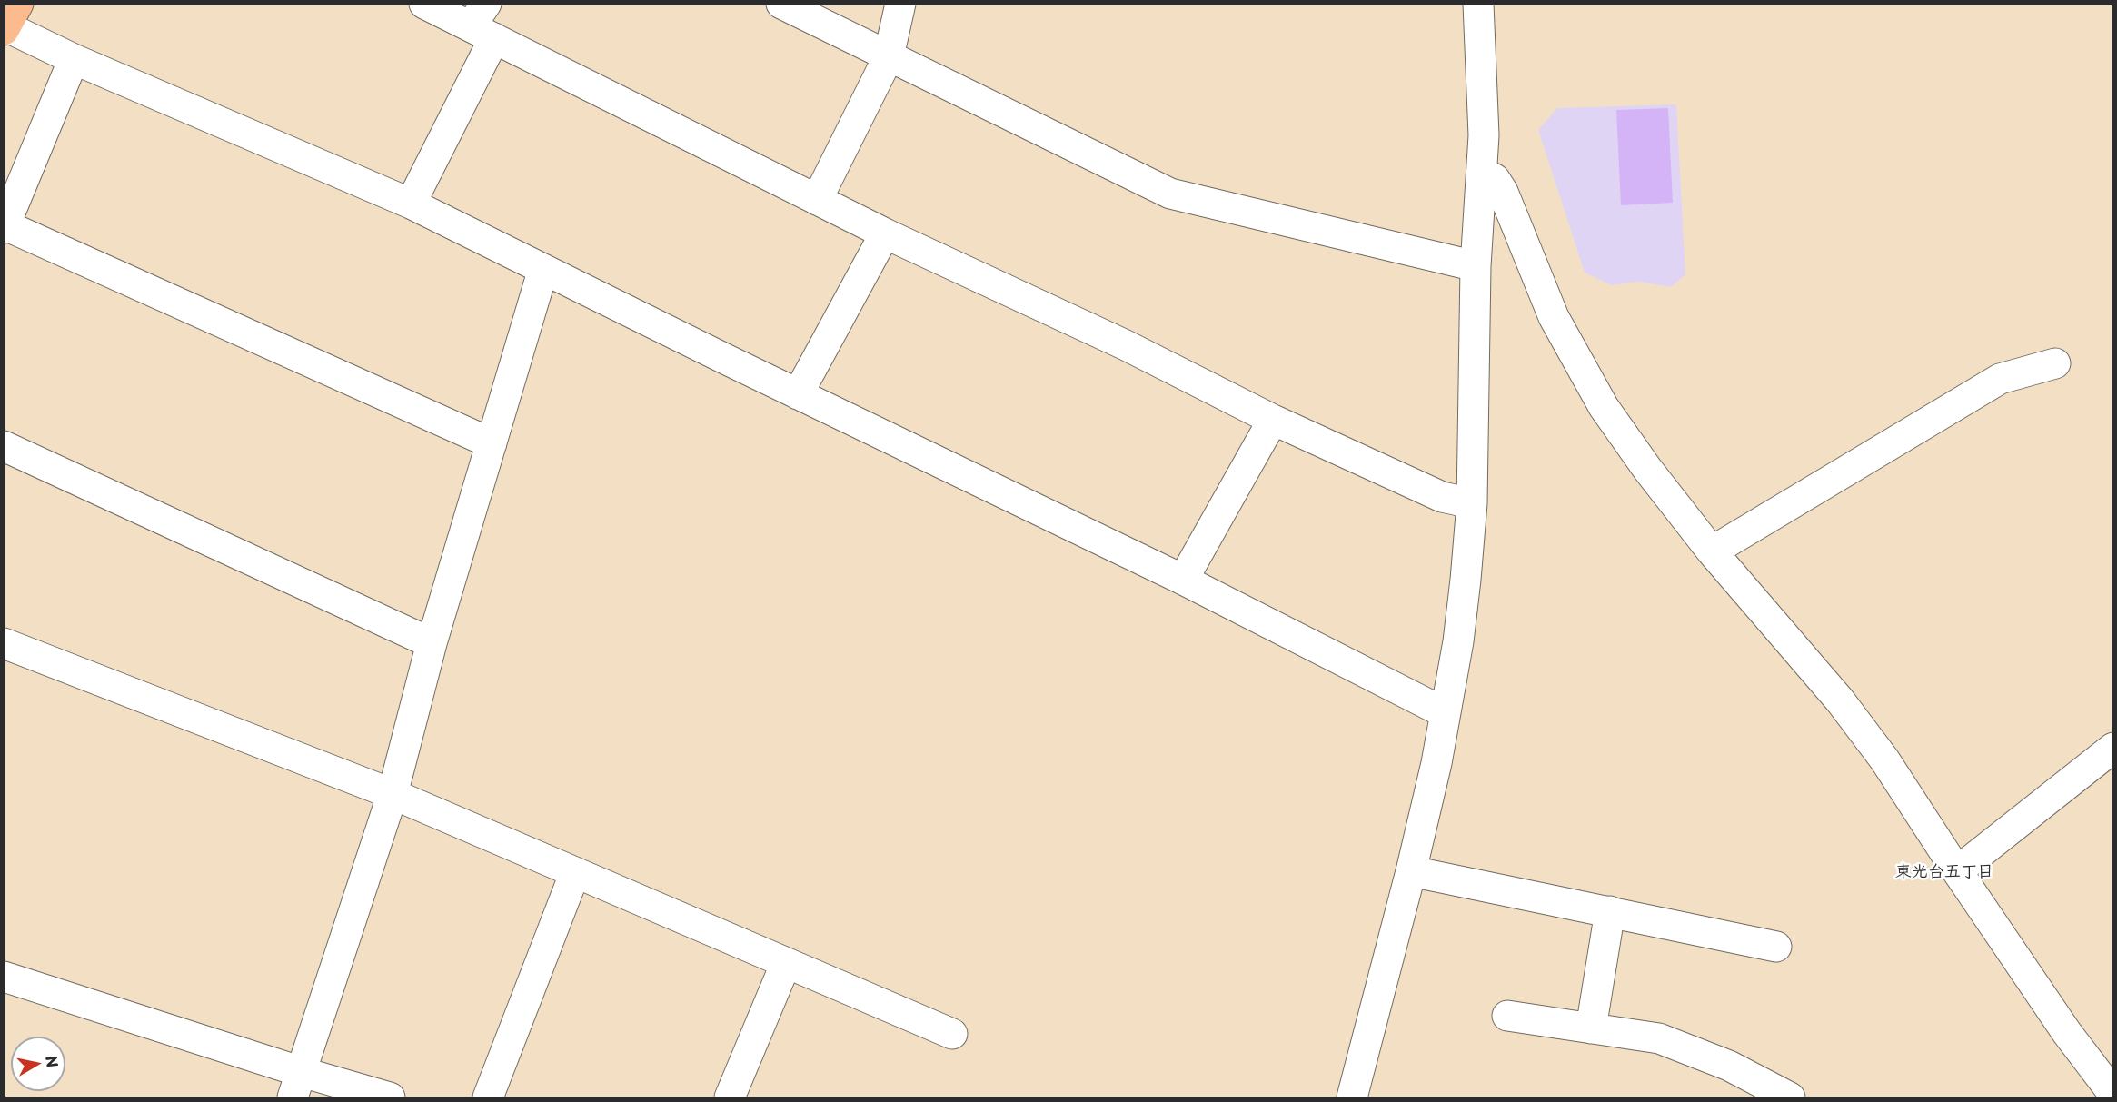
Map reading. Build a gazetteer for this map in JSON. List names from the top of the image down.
{
  "districts": ["東光台五丁目"],
  "north": "right"
}
